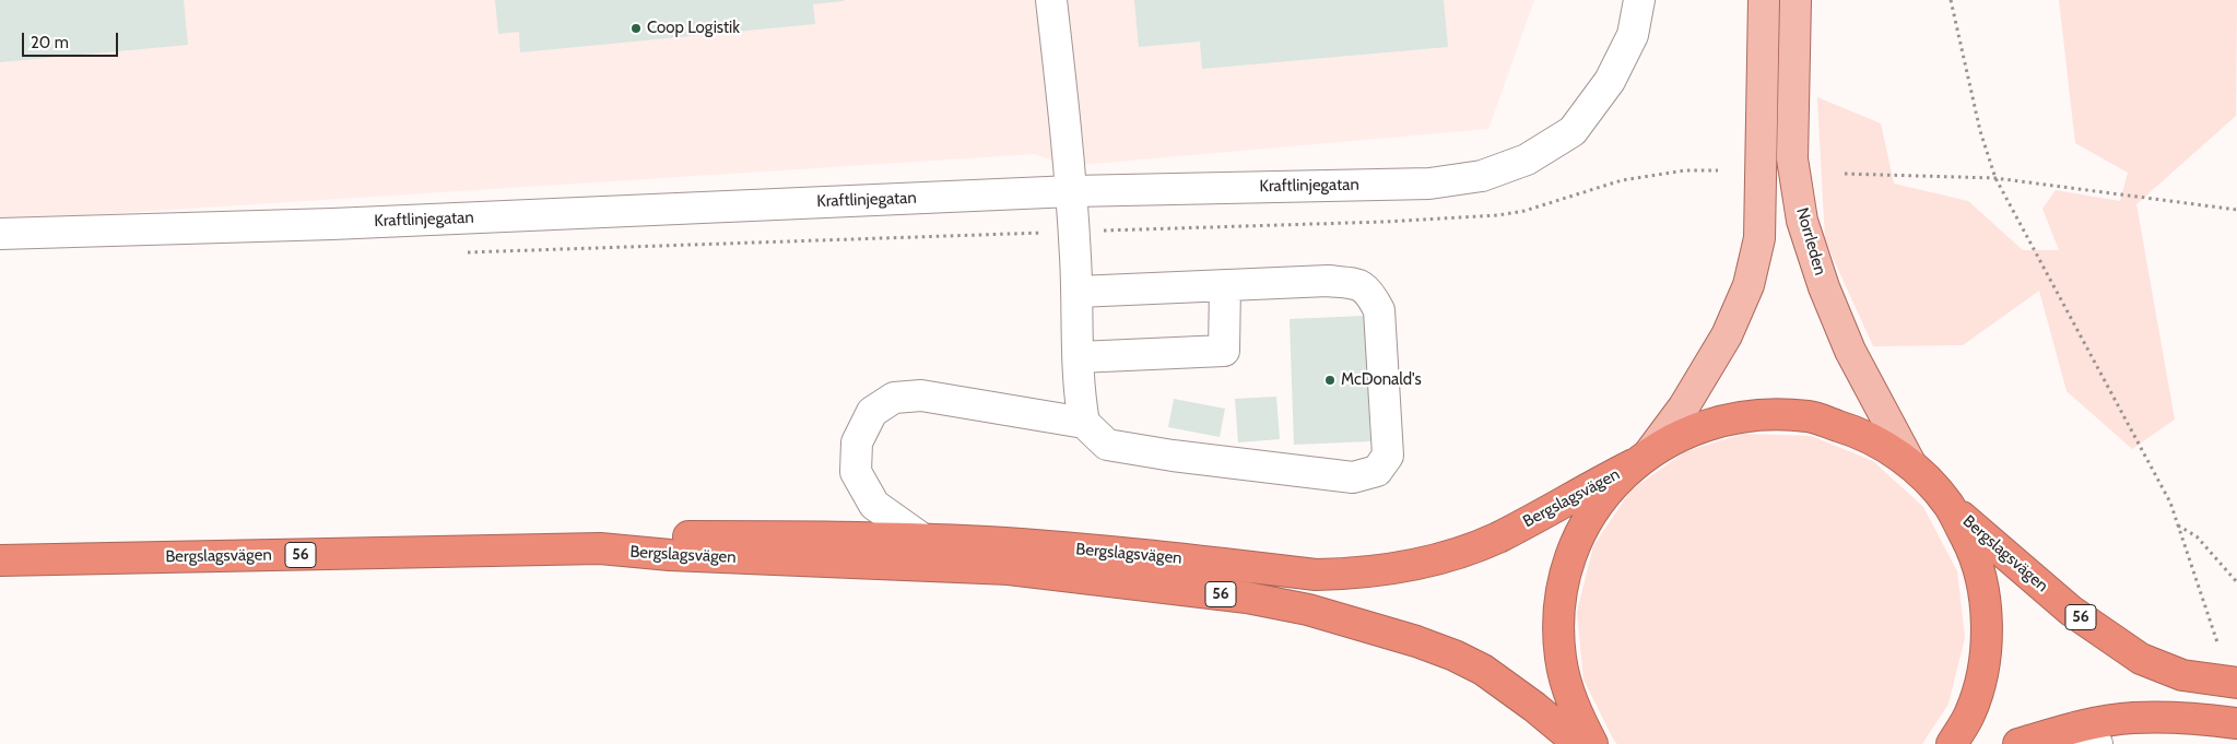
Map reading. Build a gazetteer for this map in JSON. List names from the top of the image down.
{
  "streets": {
    "highway": ["Bergslagsvägen", "56"],
    "main road": ["Norrleden"],
    "street": ["Kraftlinjegatan"]
  },
  "crossings": [
    ["Norrleden", "56"],
    ["Bergslagsvägen", "56"]
  ],
  "places": ["Coop Logistik", "McDonald's"],
  "scale_bar": "20 m"
}
